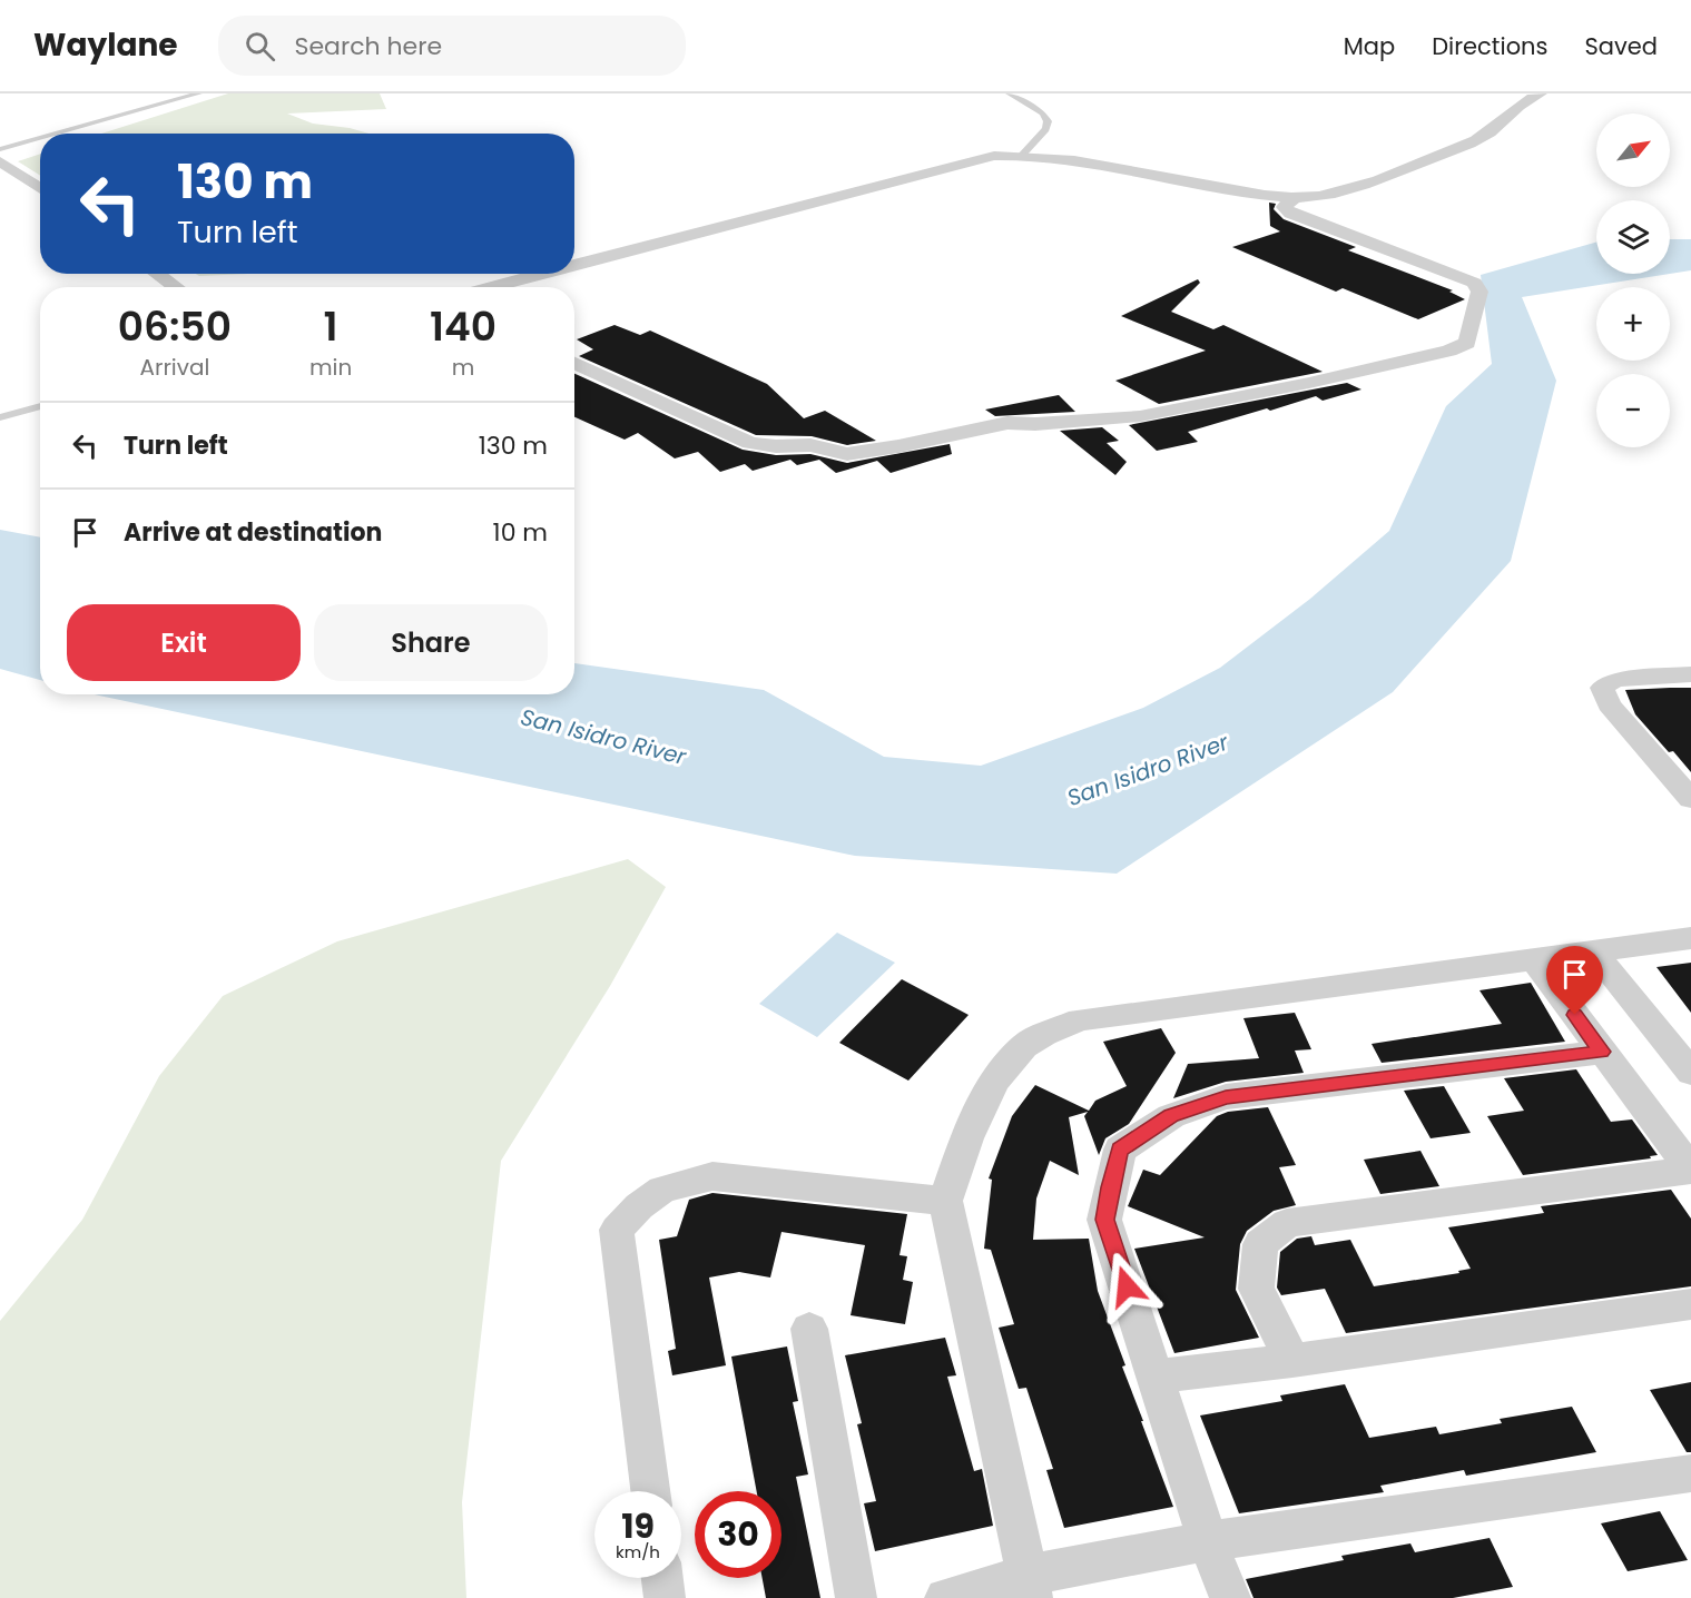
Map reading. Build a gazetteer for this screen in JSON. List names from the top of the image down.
{
  "water": ["San Isidro River"],
  "north": "top right",
  "page": {
    "header": "Waylane",
    "search": "Search here",
    "nav": ["Map", "Directions", "Saved"],
    "map_buttons": ["+", "−"],
    "turn": ["130 m", "Turn left"],
    "eta": [
      "06:50",
      "Arrival",
      "1",
      "min",
      "140",
      "m"
    ],
    "list": [
      {
        "name": "Turn left",
        "value": "130 m"
      },
      {
        "name": "Arrive at destination",
        "value": "10 m"
      }
    ],
    "buttons": ["Exit", "Share"],
    "speed": "19 km/h",
    "limit": "30"
  }
}
